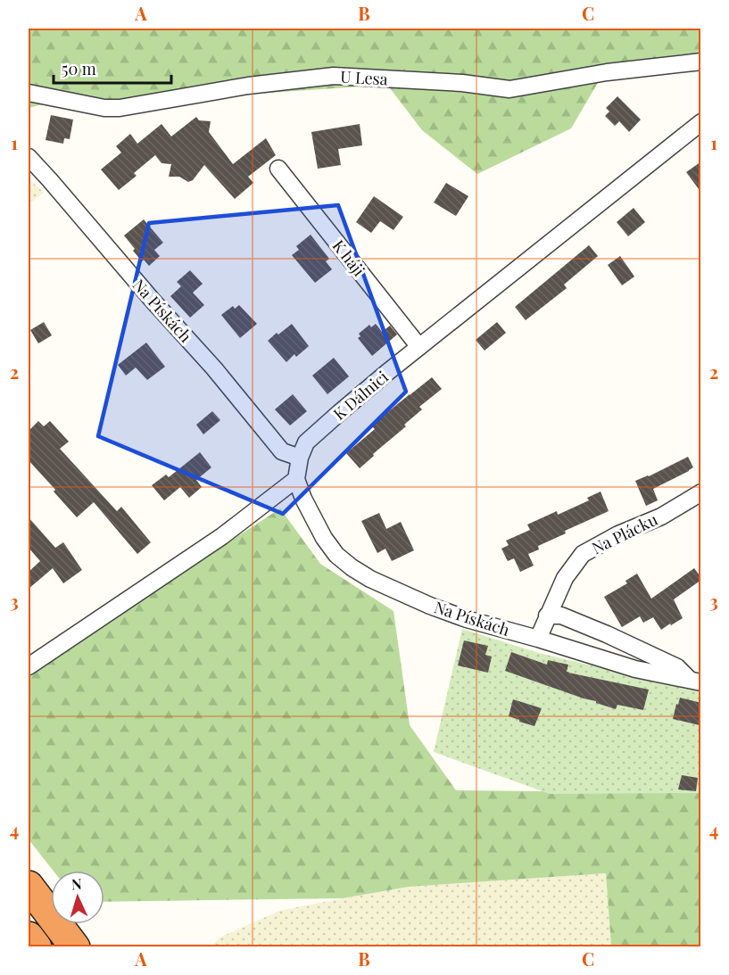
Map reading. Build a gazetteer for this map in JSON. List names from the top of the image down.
{
  "streets": {
    "street": [
      "U Lesa",
      "K háji",
      "Na Pískách",
      "K Dálnici",
      "Na Plácku"
    ]
  },
  "crossings": [
    ["K háji", "K Dálnici"],
    ["Na Pískách", "K Dálnici"],
    ["Na Pískách", "Na Plácku"]
  ],
  "scale_bar": "50 m",
  "north": "top",
  "grid": {
    "columns": ["A", "B", "C"],
    "rows": [
      "1",
      "2",
      "3",
      "4"
    ]
  }
}
